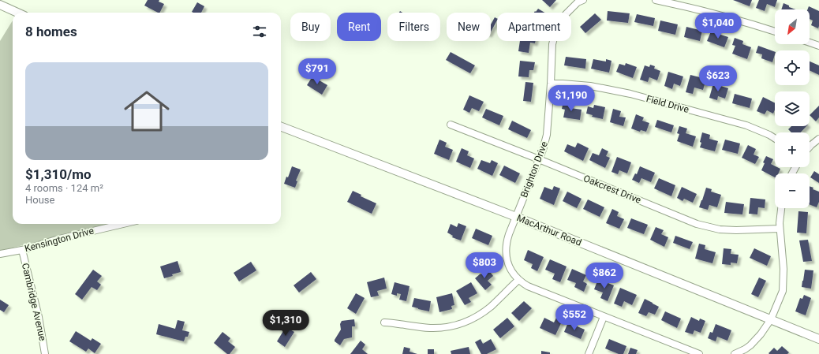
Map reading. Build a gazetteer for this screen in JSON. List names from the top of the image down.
{
  "streets": {
    "street": [
      "Field Drive",
      "Brighton Drive",
      "Oakcrest Drive",
      "MacArthur Road",
      "Kensington Drive",
      "Cambridge Avenue"
    ]
  },
  "crossings": [
    ["Field Drive", "Brighton Drive"],
    ["Brighton Drive", "Oakcrest Drive"],
    ["Brighton Drive", "MacArthur Road"],
    ["Kensington Drive", "Cambridge Avenue"]
  ],
  "north": "bottom left",
  "page": {
    "map_buttons": ["+", "−"],
    "price": [
      "$1,040",
      "$791",
      "$623",
      "$1,190",
      "$803",
      "$862",
      "$552",
      "$1,310"
    ],
    "chip": [
      "Buy",
      "Rent",
      "Filters",
      "New",
      "Apartment"
    ],
    "heading": "8 homes",
    "list": [
      {
        "name": "$1,310/mo",
        "note": "4 rooms · 124 m² · House"
      }
    ]
  }
}
